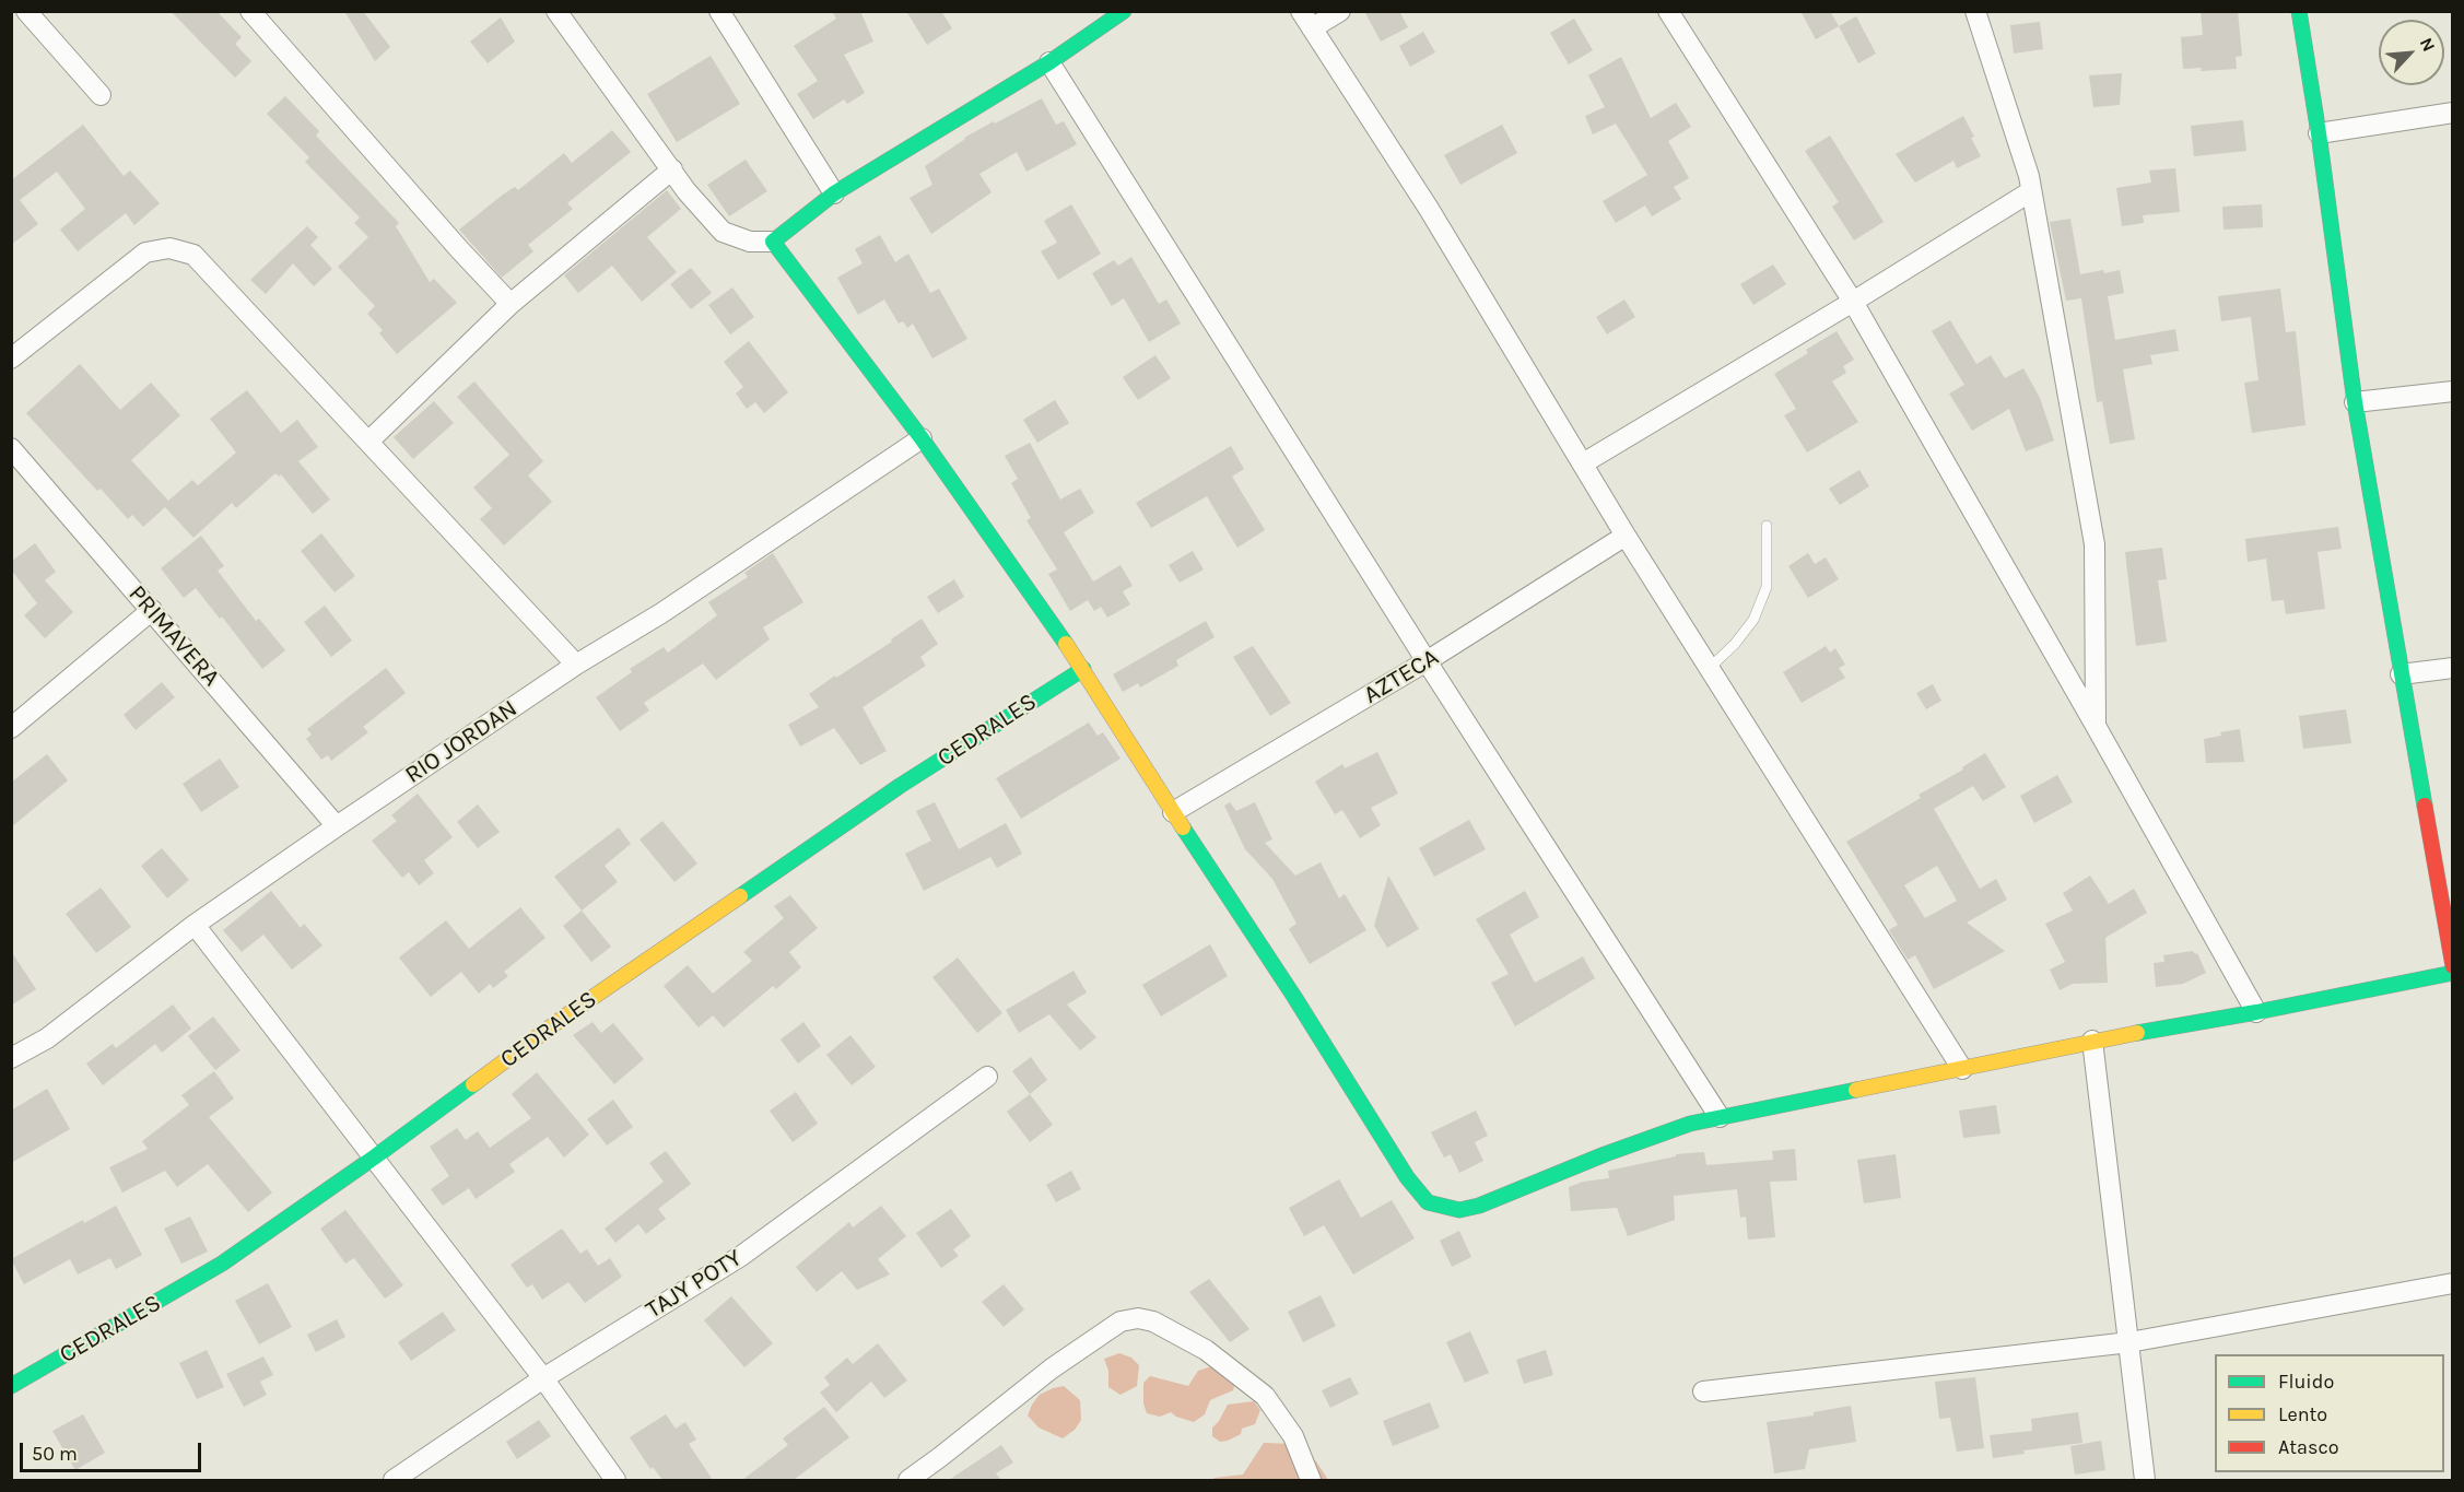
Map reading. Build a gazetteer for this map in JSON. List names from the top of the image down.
{
  "streets": {
    "street": [
      "PRIMAVERA",
      "AZTECA",
      "CEDRALES",
      "RIO JORDAN",
      "TAJY POTY"
    ]
  },
  "crossings": [
    ["PRIMAVERA", "RIO JORDAN"]
  ],
  "legend": ["Fluido", "Lento", "Atasco"],
  "scale_bar": "50 m",
  "north": "top right"
}
